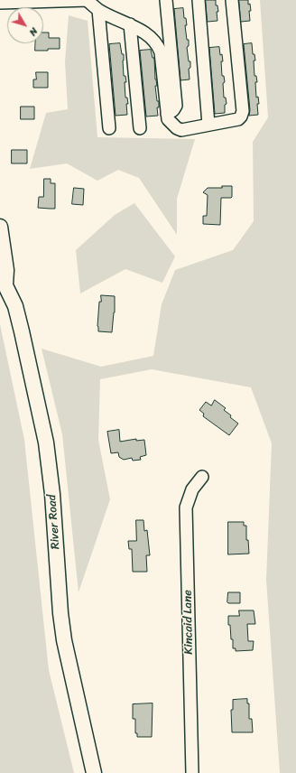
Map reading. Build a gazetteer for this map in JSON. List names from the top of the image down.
{
  "streets": {
    "main road": ["River Road"],
    "street": ["Kincaid Lane"]
  },
  "north": "bottom right"
}
